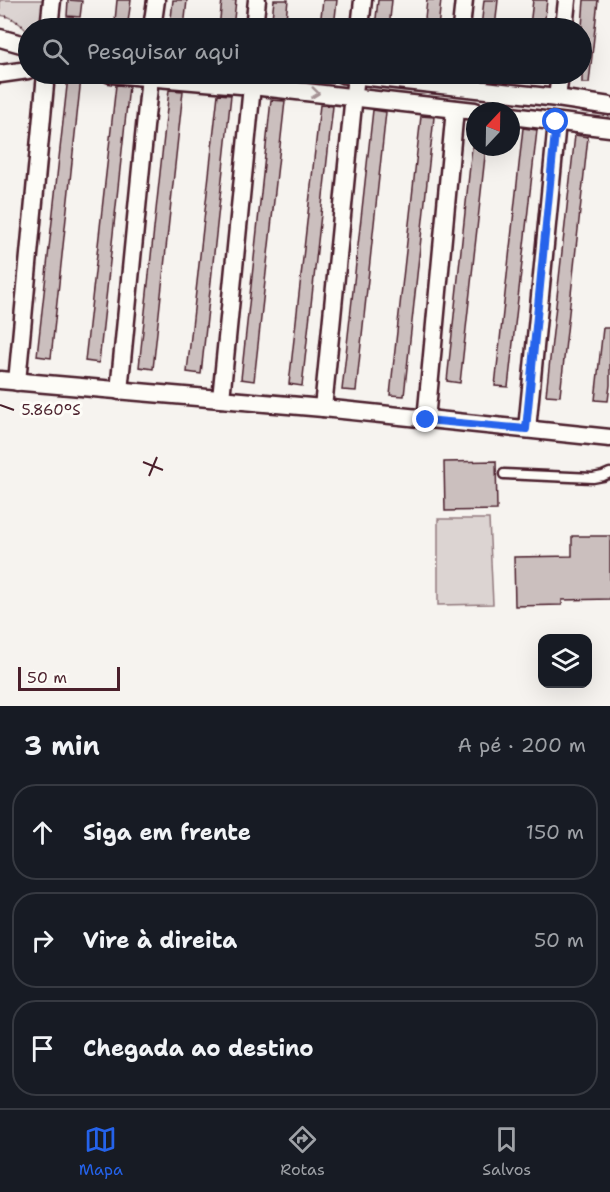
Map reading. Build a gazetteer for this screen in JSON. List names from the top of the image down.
{
  "scale_bar": "50 m",
  "north": "top",
  "page": {
    "search": "Pesquisar aqui",
    "scale": "50 m",
    "heading": ["3 min", "A pé · 200 m"],
    "list": [
      ["Siga em frente", "150 m"],
      ["Vire à direita", "50 m"],
      "Chegada ao destino"
    ],
    "nav": ["Mapa", "Rotas", "Salvos"]
  },
  "coordinates": ["5.860°S"]
}
